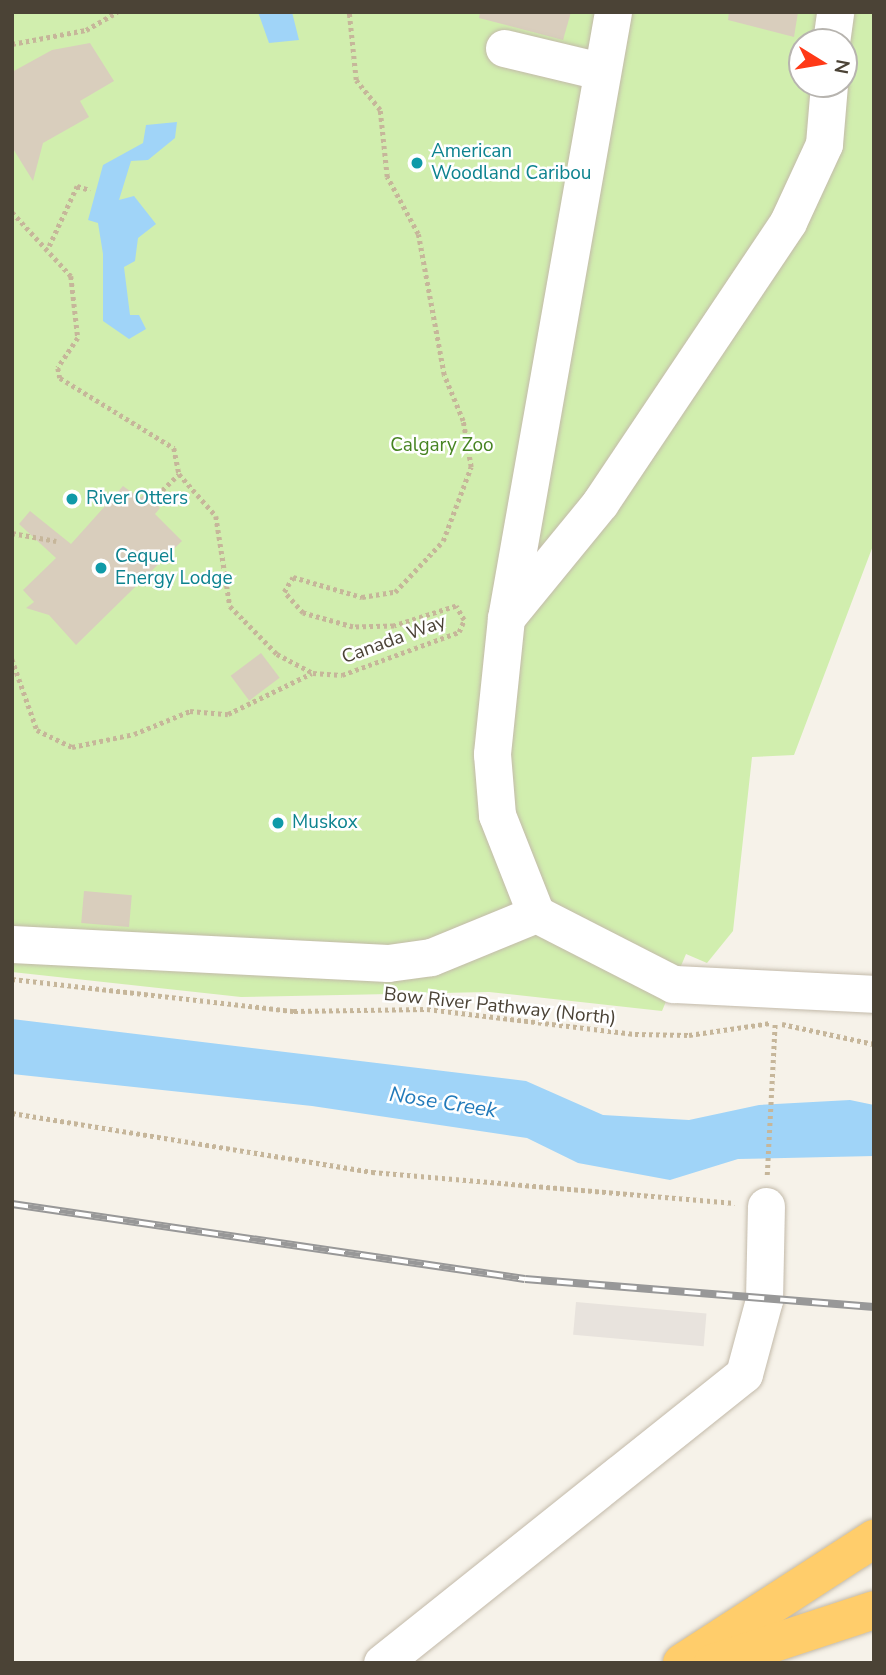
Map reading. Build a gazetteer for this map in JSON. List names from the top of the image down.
{
  "streets": {
    "path": ["Canada Way", "Bow River Pathway (North)"]
  },
  "water": ["Nose Creek"],
  "parks": ["Calgary Zoo"],
  "places": [
    "American Woodland Caribou",
    "River Otters",
    "Cequel Energy Lodge",
    "Muskox"
  ],
  "north": "right"
}
